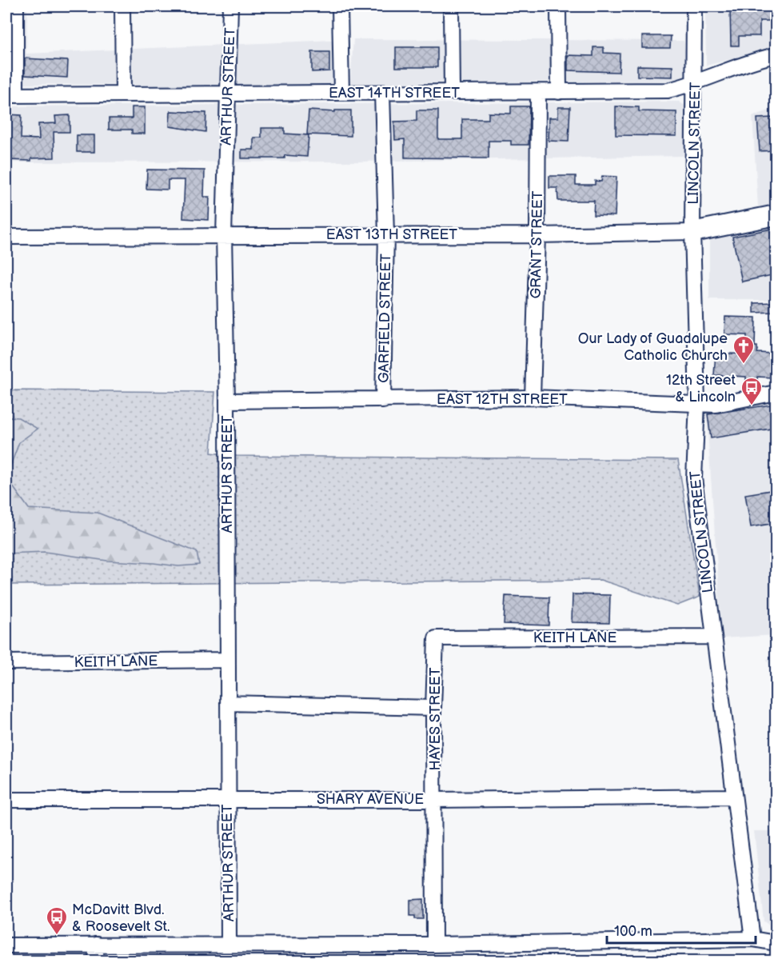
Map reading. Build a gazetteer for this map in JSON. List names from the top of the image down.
{
  "streets": {
    "main road": ["EAST 13TH STREET"],
    "street": [
      "ARTHUR STREET",
      "EAST 14TH STREET",
      "LINCOLN STREET",
      "GRANT STREET",
      "GARFIELD STREET",
      "EAST 12TH STREET",
      "KEITH LANE",
      "HAYES STREET",
      "SHARY AVENUE"
    ]
  },
  "crossings": [
    ["ARTHUR STREET", "EAST 14TH STREET"],
    ["ARTHUR STREET", "EAST 13TH STREET"],
    ["ARTHUR STREET", "EAST 12TH STREET"],
    ["ARTHUR STREET", "KEITH LANE"],
    ["ARTHUR STREET", "SHARY AVENUE"],
    ["EAST 14TH STREET", "LINCOLN STREET"],
    ["EAST 14TH STREET", "GRANT STREET"],
    ["EAST 14TH STREET", "GARFIELD STREET"],
    ["LINCOLN STREET", "EAST 13TH STREET"],
    ["LINCOLN STREET", "EAST 12TH STREET"],
    ["LINCOLN STREET", "KEITH LANE"],
    ["LINCOLN STREET", "SHARY AVENUE"],
    ["EAST 13TH STREET", "GRANT STREET"],
    ["EAST 13TH STREET", "GARFIELD STREET"],
    ["GRANT STREET", "EAST 12TH STREET"],
    ["GARFIELD STREET", "EAST 12TH STREET"],
    ["KEITH LANE", "HAYES STREET"],
    ["HAYES STREET", "SHARY AVENUE"]
  ],
  "places": {
    "church": ["Our Lady of Guadalupe Catholic Church"],
    "bus stop": ["12th Street & Lincoln", "McDavitt Blvd. & Roosevelt St."]
  },
  "scale_bar": "100 m"
}
